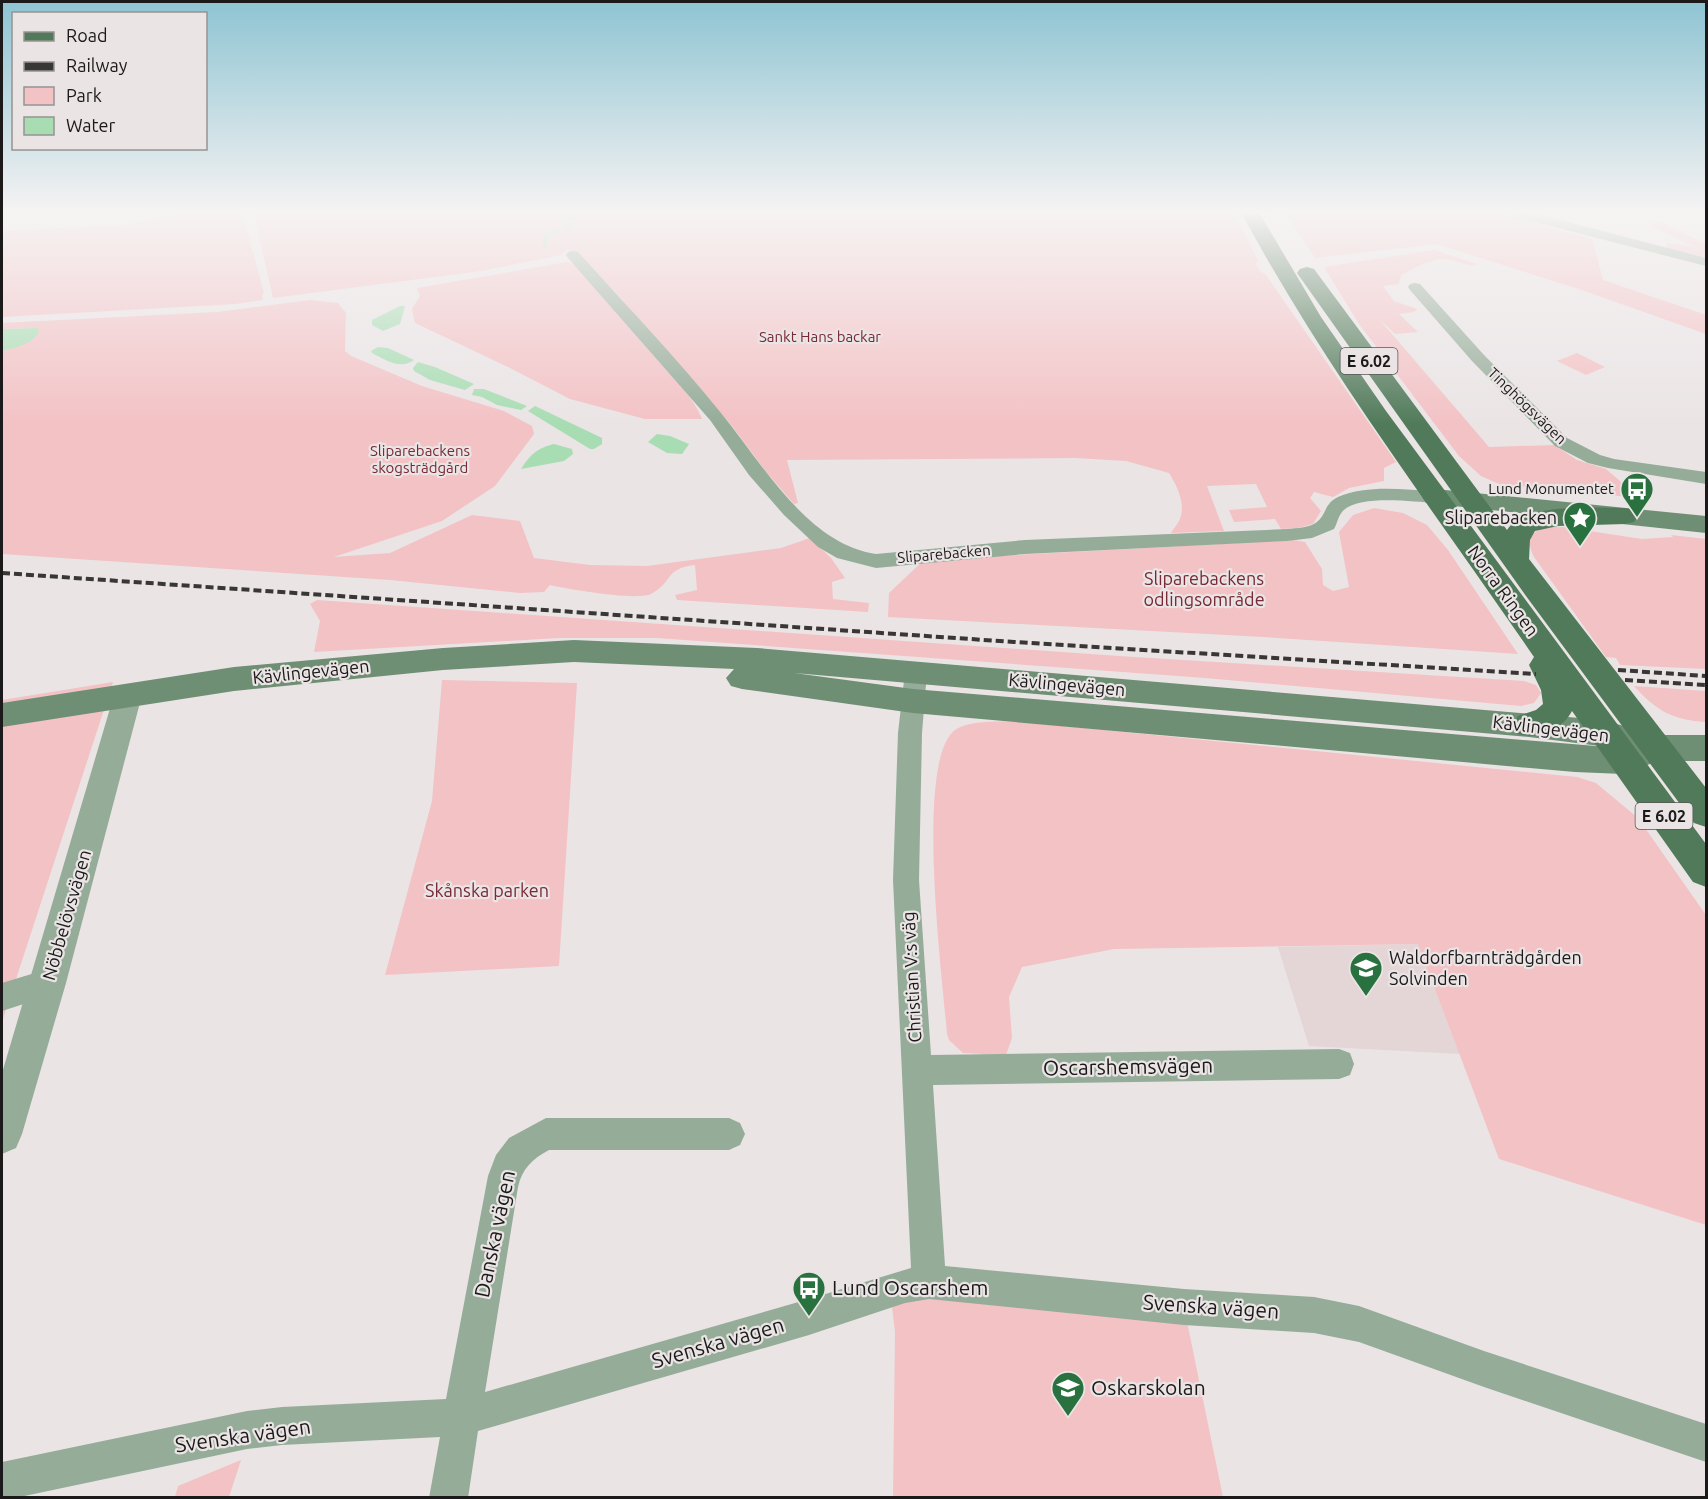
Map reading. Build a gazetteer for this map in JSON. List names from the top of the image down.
{
  "streets": {
    "main road": ["E 6.02", "Norra Ringen", "Kävlingevägen"],
    "street": [
      "Tinghögsvägen",
      "Sliparebacken",
      "Nöbbelövsvägen",
      "Christian V:s väg",
      "Oscarshemsvägen",
      "Danska vägen",
      "Svenska vägen"
    ]
  },
  "crossings": [
    ["Sliparebacken", "Norra Ringen"],
    ["Norra Ringen", "Kävlingevägen"],
    ["Kävlingevägen", "Nöbbelövsvägen"],
    ["Kävlingevägen", "Christian V:s väg"],
    ["Christian V:s väg", "Oscarshemsvägen"],
    ["Christian V:s väg", "Svenska vägen"],
    ["Danska vägen", "Svenska vägen"]
  ],
  "parks": [
    "Sankt Hans backar",
    "Sliparebackens skogsträdgård",
    "Sliparebackens odlingsområde",
    "Skånska parken"
  ],
  "places": {
    "bus stop": ["Lund Monumentet", "Lund Oscarshem"],
    "place": ["Sliparebacken"],
    "school or university": ["Waldorfbarnträdgården Solvinden", "Oskarskolan"]
  },
  "legend": [
    "Road",
    "Railway",
    "Park",
    "Water"
  ]
}
